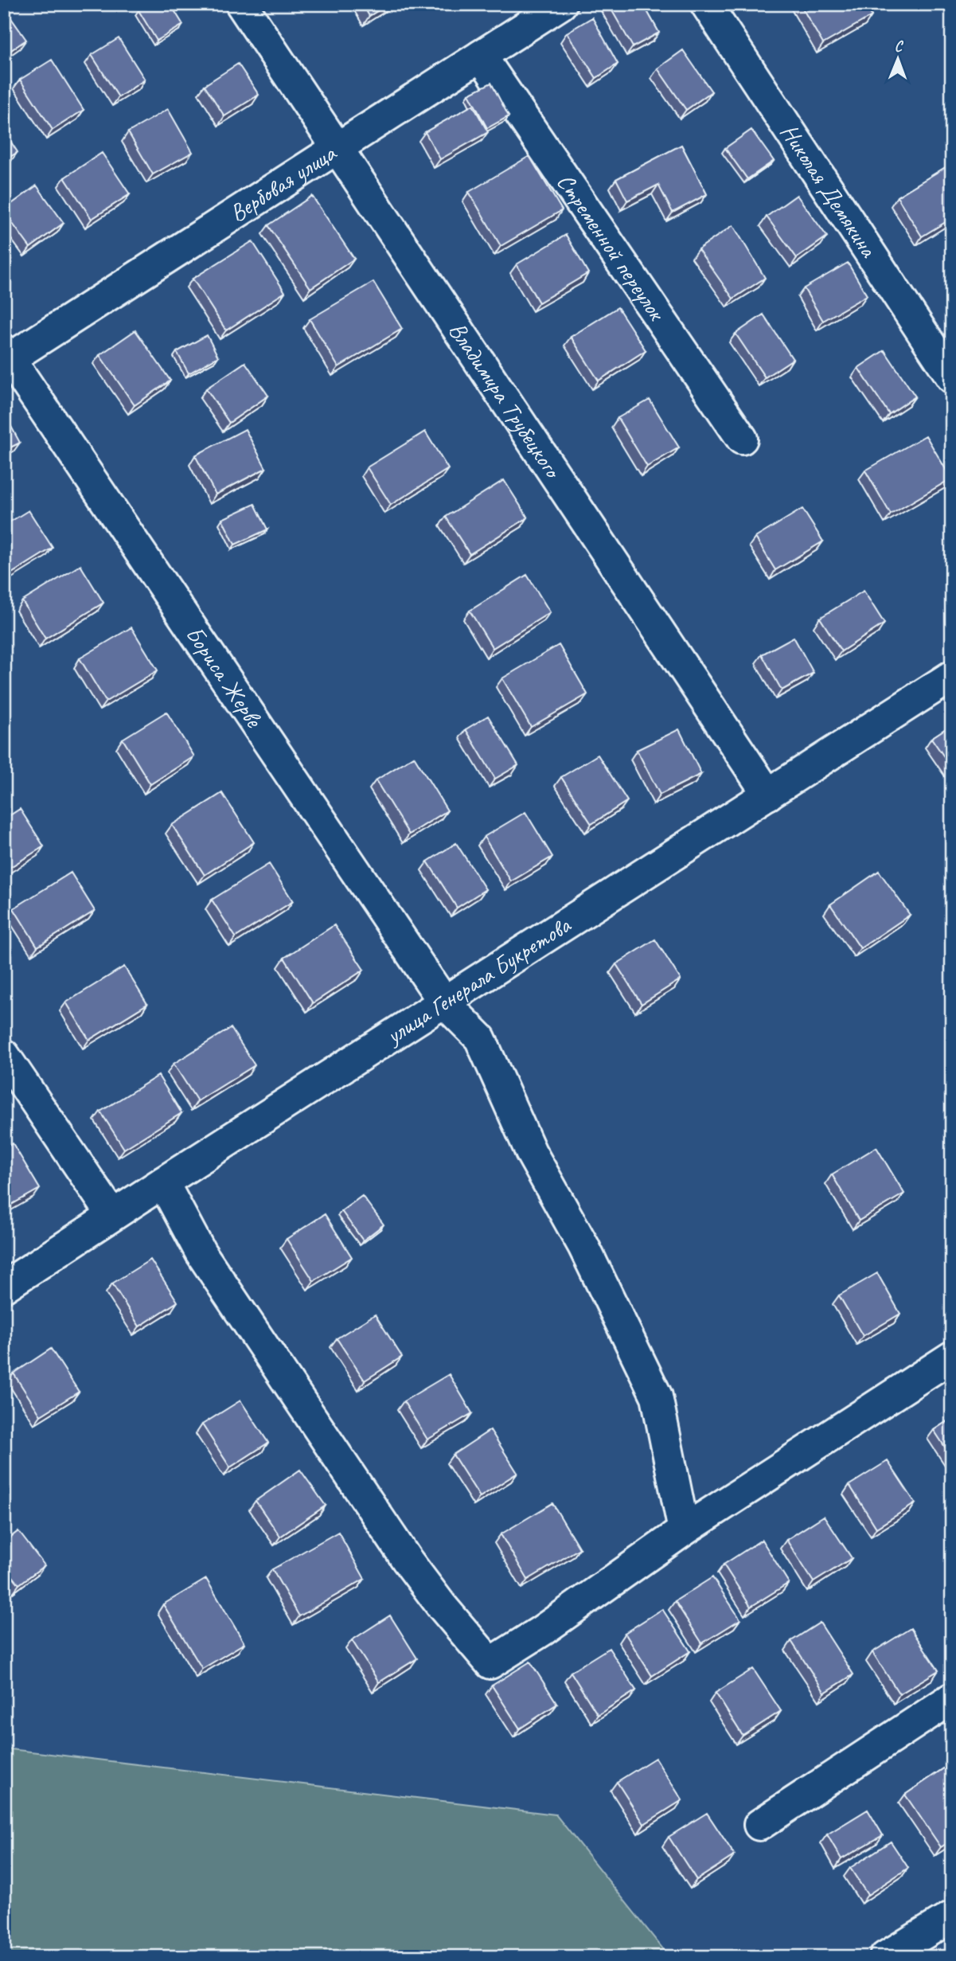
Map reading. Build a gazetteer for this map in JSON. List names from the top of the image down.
{
  "streets": {
    "street": [
      "Вербовая улица",
      "Николая Демякина",
      "Стременной переулок",
      "Владимира Трубецкого",
      "Бориса Жерве",
      "улица Генерала Букретова"
    ]
  },
  "crossings": [
    ["Вербовая улица", "Стременной переулок"],
    ["Вербовая улица", "Владимира Трубецкого"],
    ["Вербовая улица", "Бориса Жерве"],
    ["Владимира Трубецкого", "улица Генерала Букретова"],
    ["Бориса Жерве", "улица Генерала Букретова"]
  ],
  "north": "top"
}
